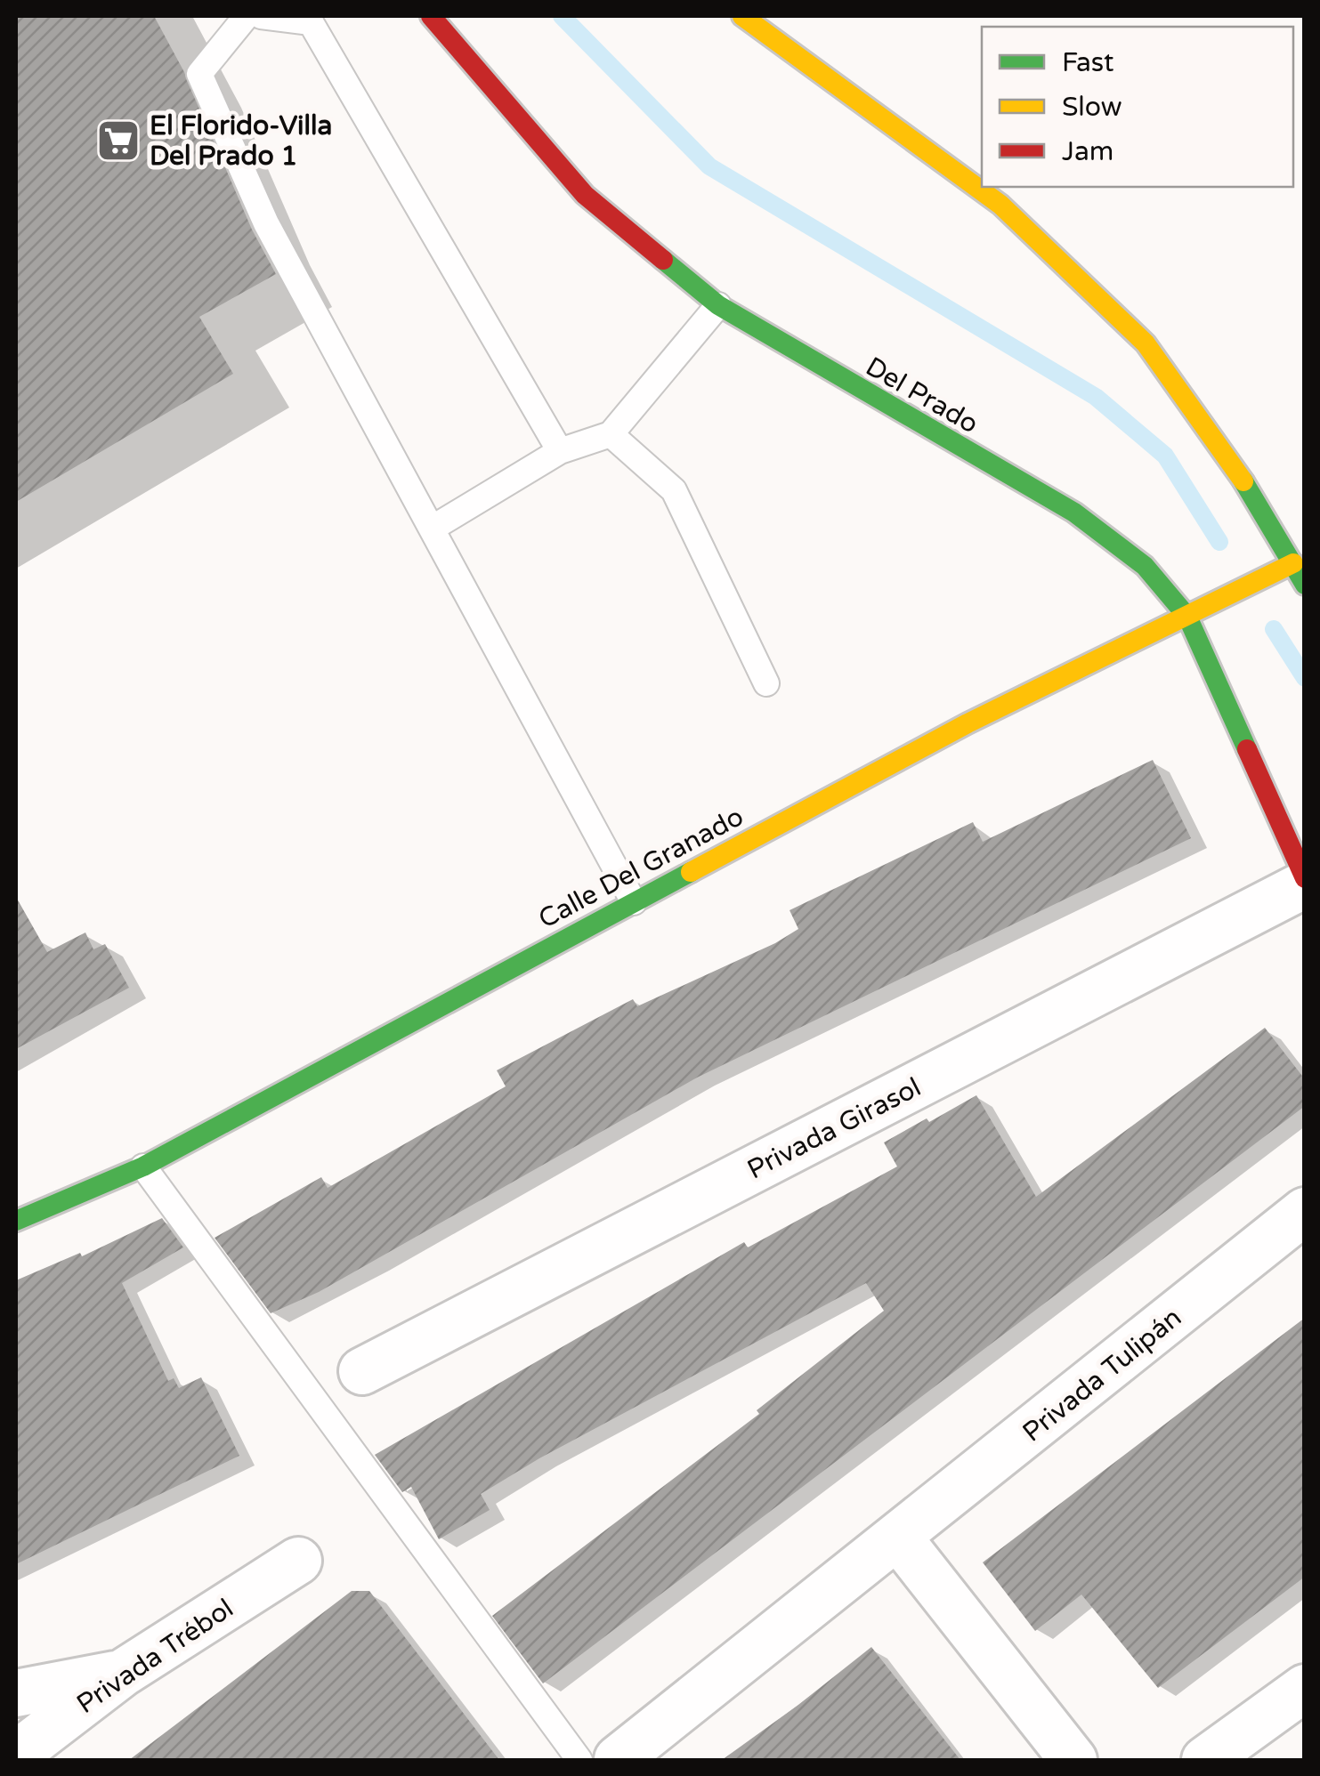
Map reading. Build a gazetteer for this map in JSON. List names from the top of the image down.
{
  "streets": {
    "main road": ["Del Prado", "Calle Del Granado"],
    "street": ["Privada Girasol", "Privada Tulipán", "Privada Trébol"]
  },
  "crossings": [
    ["Del Prado", "Calle Del Granado"],
    ["Del Prado", "Privada Girasol"]
  ],
  "places": {
    "supermarket": ["El Florido-Villa Del Prado 1"]
  },
  "legend": ["Fast", "Slow", "Jam"]
}
